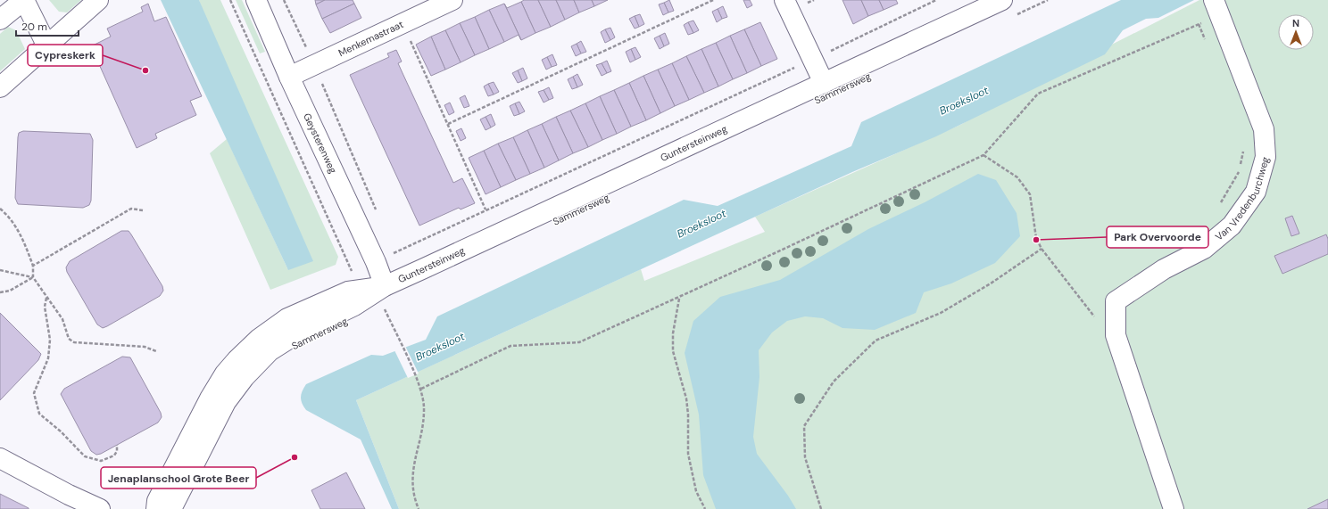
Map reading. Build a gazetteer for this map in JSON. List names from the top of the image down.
{
  "streets": {
    "street": [
      "Menkemastraat",
      "Geysterenweg",
      "Guntersteinweg",
      "Van Vredenburchweg"
    ]
  },
  "crossings": [
    ["Menkemastraat", "Geysterenweg"],
    ["Geysterenweg", "Guntersteinweg"]
  ],
  "water": ["Broeksloot"],
  "places": ["Cypreskerk", "Park Overvoorde", "Jenaplanschool Grote Beer"],
  "scale_bar": "20 m",
  "north": "top"
}
